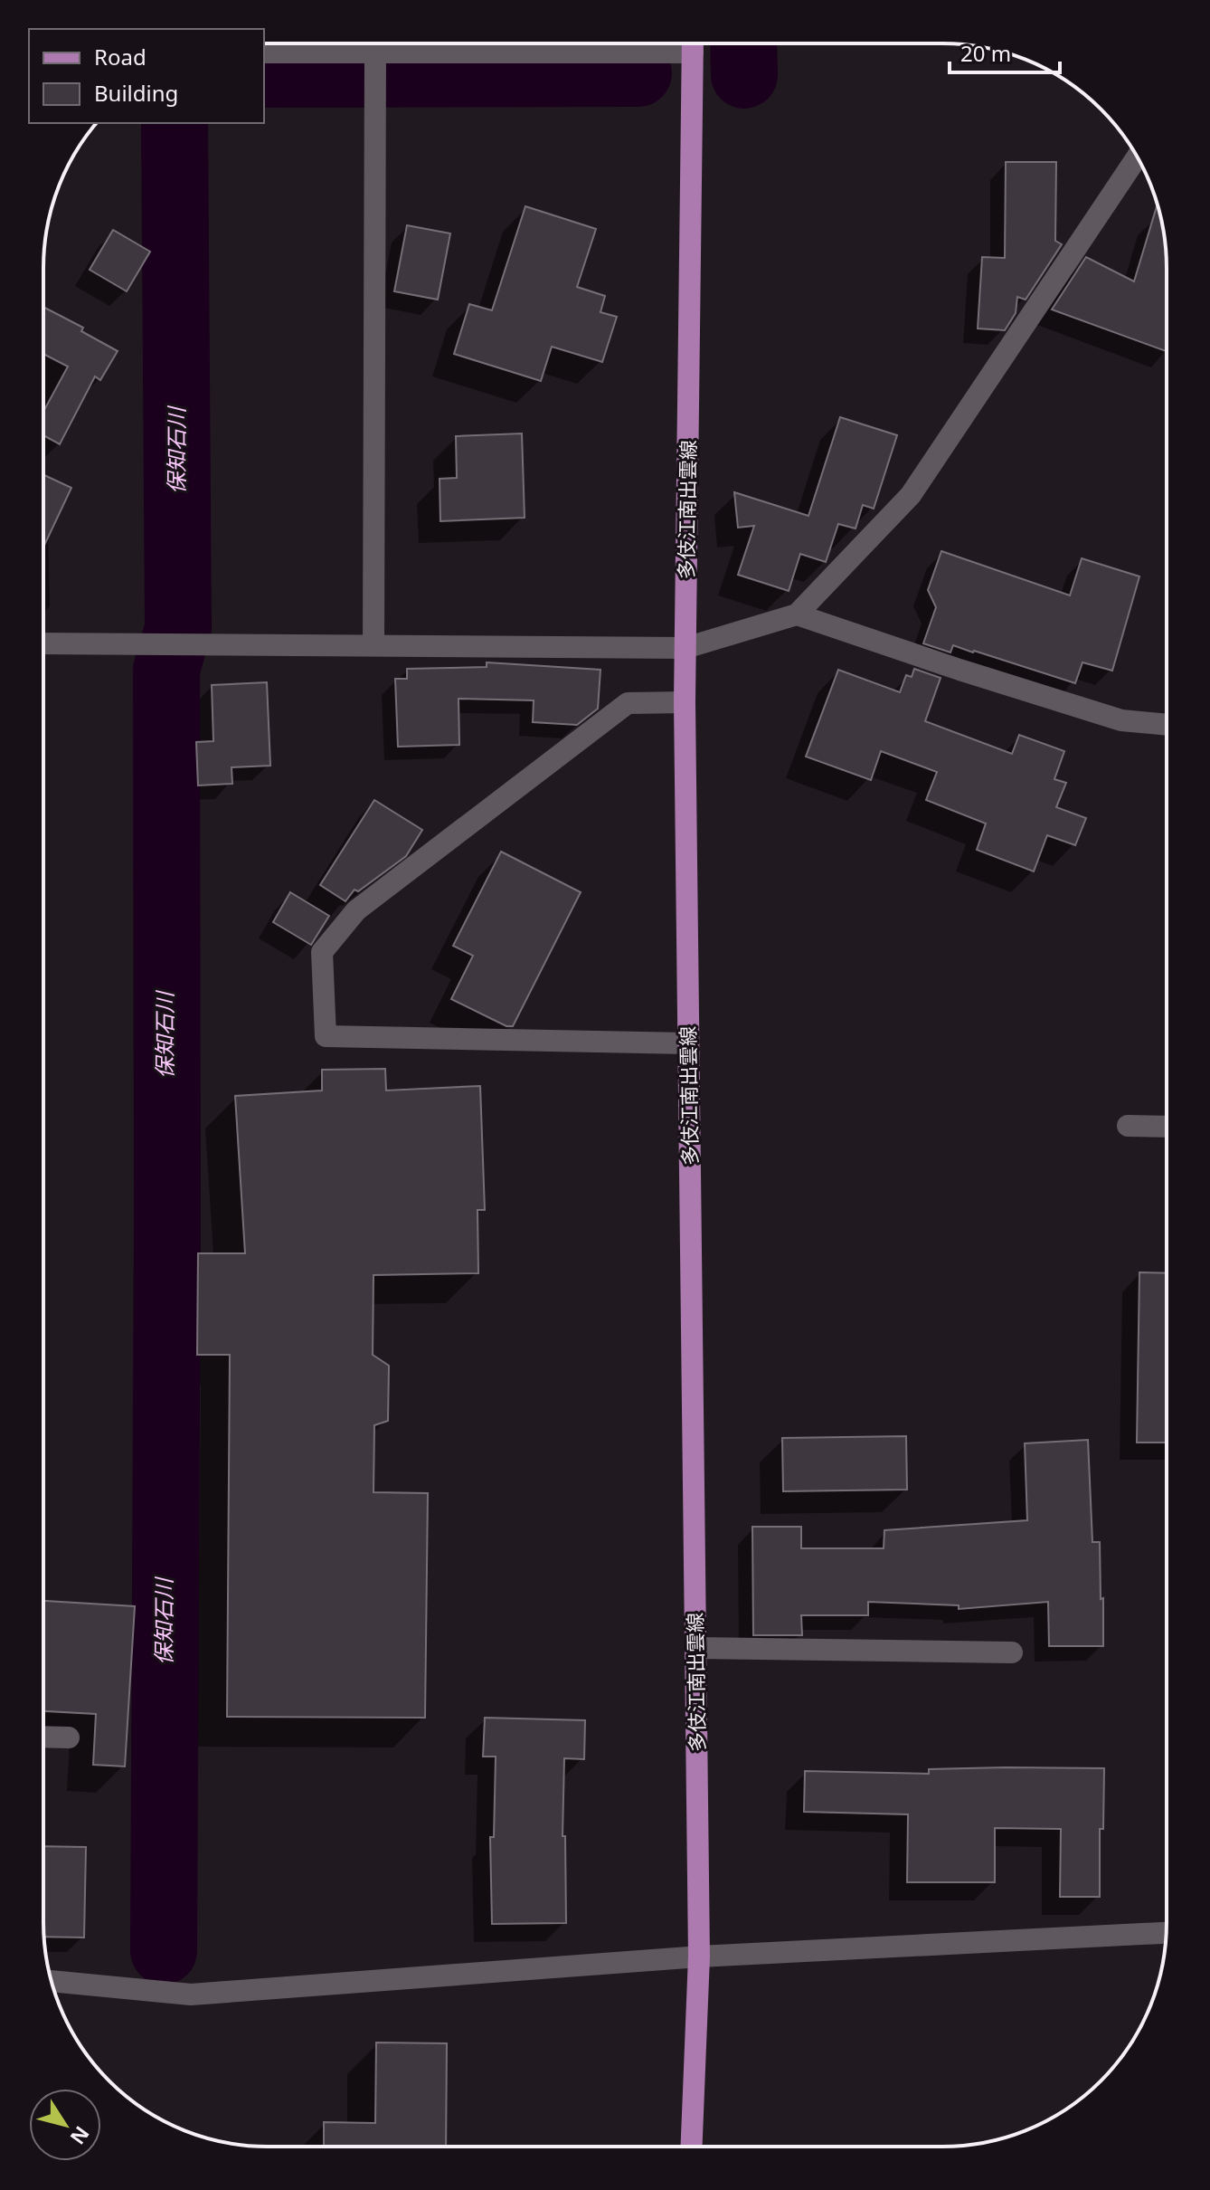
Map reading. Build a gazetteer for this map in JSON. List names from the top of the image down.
{
  "streets": {
    "main road": ["多伎江南出雲線"]
  },
  "water": ["保知石川"],
  "legend": ["Road", "Building"],
  "scale_bar": "20 m",
  "north": "bottom right"
}
